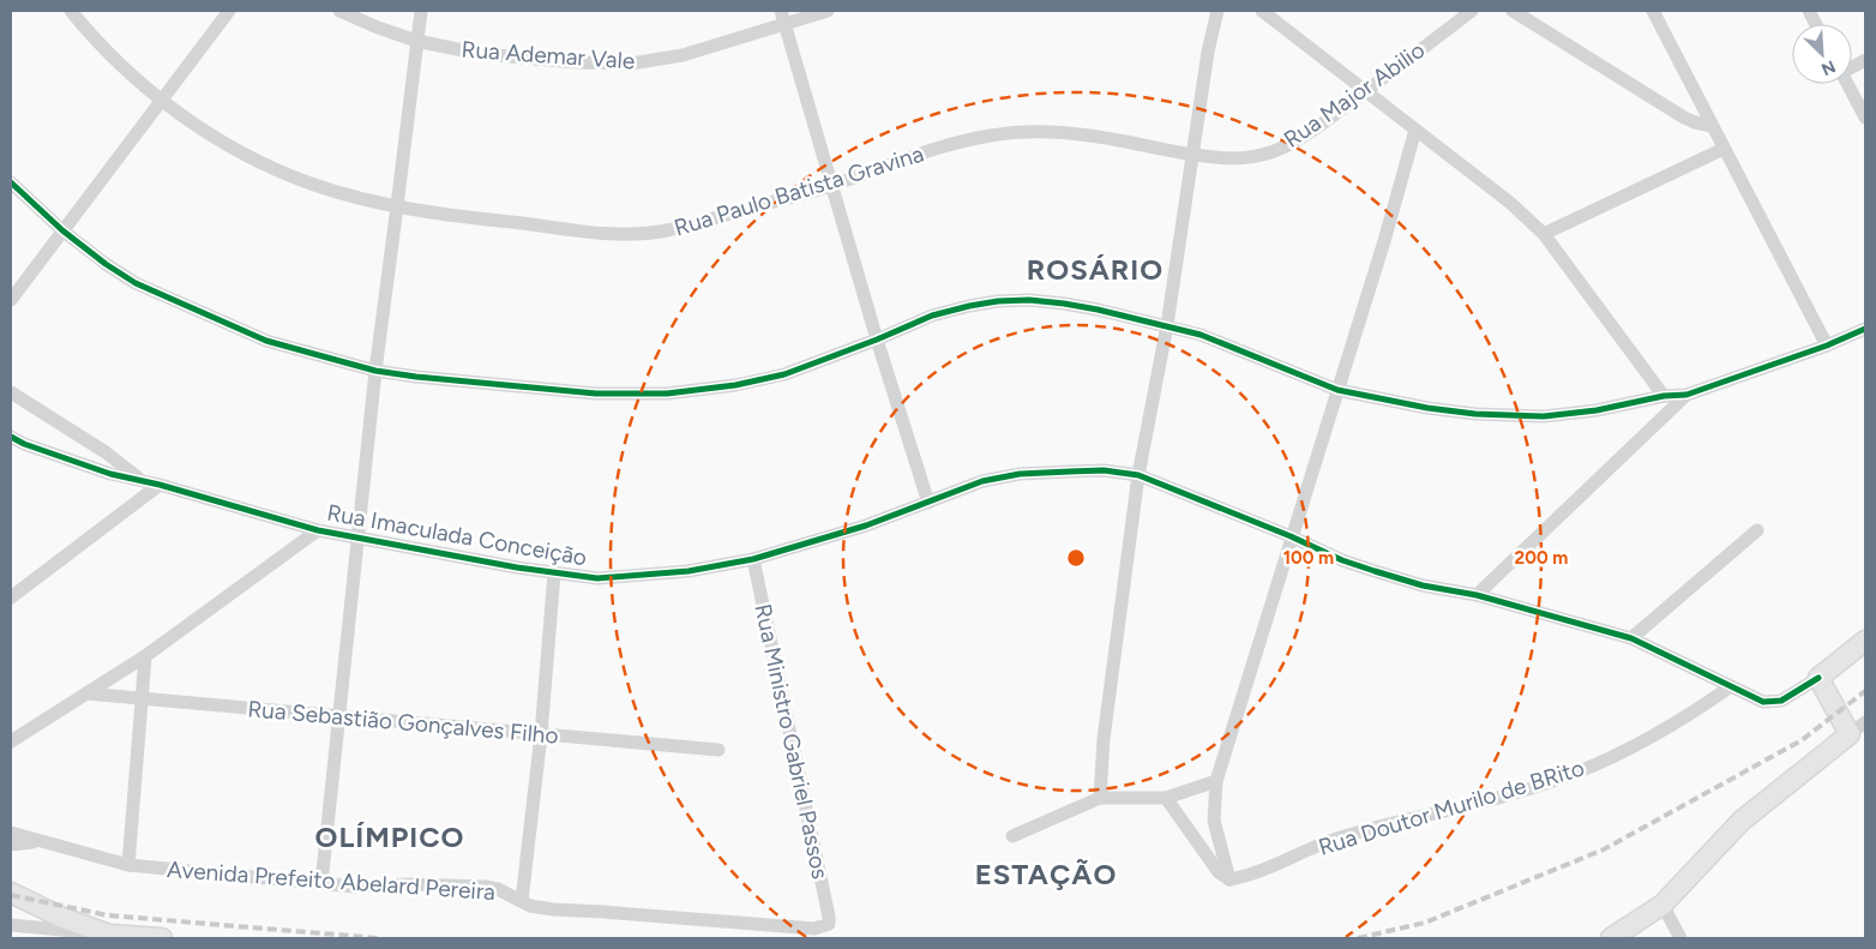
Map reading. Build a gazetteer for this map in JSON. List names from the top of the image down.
{
  "streets": {
    "street": [
      "Rua Ademar Vale",
      "Rua Major Abilio",
      "Rua Paulo Batista Gravina",
      "Rua Imaculada Conceição",
      "Rua Sebastião Gonçalves Filho",
      "Rua Ministro Gabriel Passos",
      "Rua Doutor Murilo de BRito",
      "Avenida Prefeito Abelard Pereira"
    ]
  },
  "crossings": [
    ["Rua Major Abilio", "Rua Paulo Batista Gravina"],
    ["Rua Imaculada Conceição", "Rua Ministro Gabriel Passos"],
    ["Rua Imaculada Conceição", "Rua Doutor Murilo de BRito"],
    ["Rua Ministro Gabriel Passos", "Avenida Prefeito Abelard Pereira"]
  ],
  "districts": ["ROSÁRIO", "OLÍMPICO", "ESTAÇÃO"],
  "north": "bottom right",
  "rings": ["100 m", "200 m"]
}
